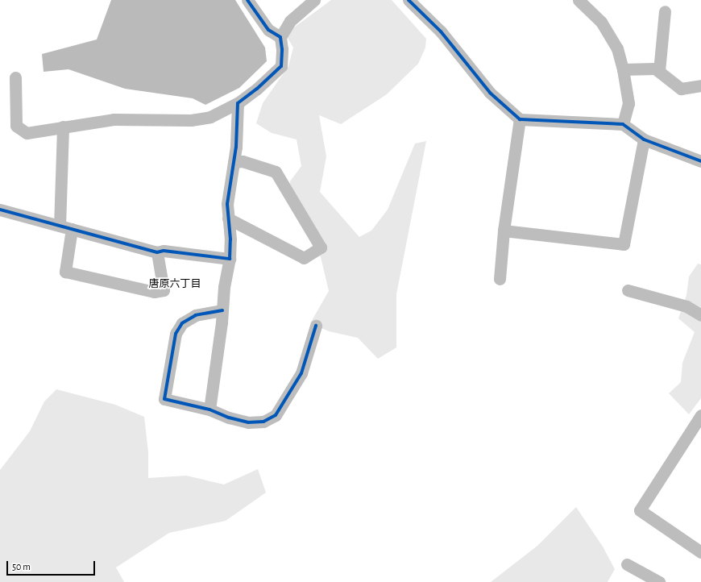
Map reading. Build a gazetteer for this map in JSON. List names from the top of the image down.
{
  "districts": ["唐原六丁目"],
  "scale_bar": "50 m"
}
